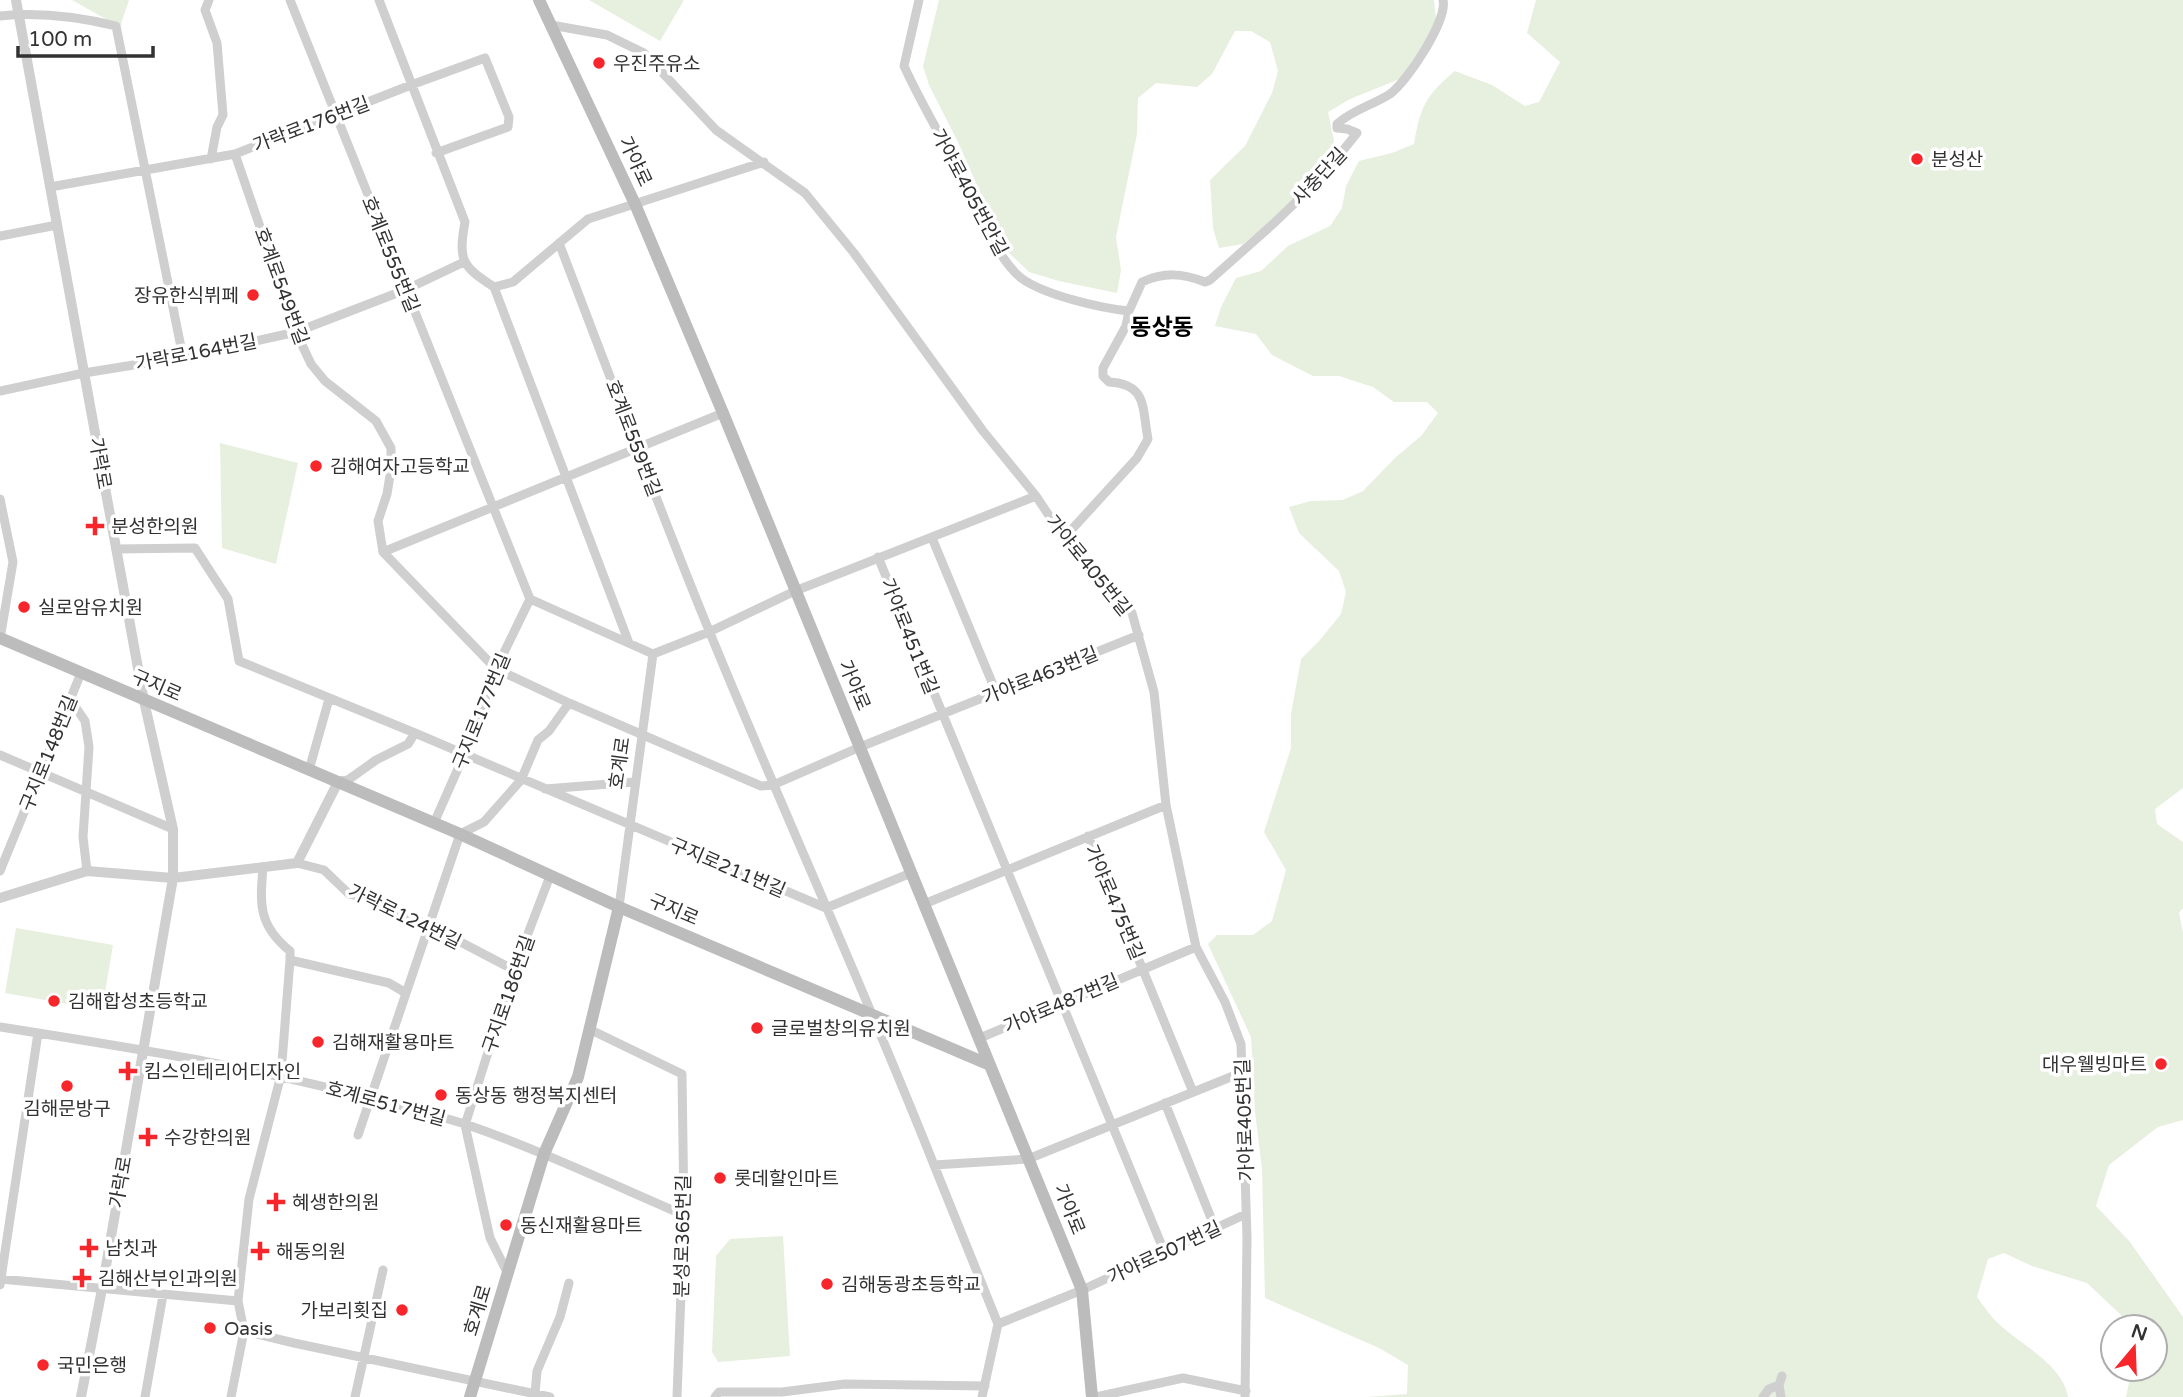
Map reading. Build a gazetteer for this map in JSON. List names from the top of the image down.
{
  "streets": {
    "main road": ["가야로", "구지로", "호계로"],
    "street": [
      "가락로176번길",
      "사충단길",
      "가야로405번안길",
      "호계로555번길",
      "호계로549번길",
      "가락로164번길",
      "호계로559번길",
      "가락로",
      "가야로405번길",
      "가야로451번길",
      "가야로463번길",
      "구지로177번길",
      "구지로148번길",
      "구지로211번길",
      "가야로475번길",
      "가락로124번길",
      "구지로186번길",
      "가야로487번길",
      "호계로517번길",
      "분성로365번길",
      "가야로507번길"
    ]
  },
  "crossings": [
    ["가락로176번길", "호계로555번길"],
    ["가락로176번길", "호계로549번길"],
    ["가락로176번길", "가락로"],
    ["가야로", "가야로405번길"],
    ["가야로", "가야로451번길"],
    ["가야로", "가야로463번길"],
    ["가야로", "구지로"],
    ["가야로", "가야로475번길"],
    ["가야로", "가야로487번길"],
    ["가야로", "가야로507번길"],
    ["사충단길", "가야로405번안길"],
    ["호계로555번길", "가락로164번길"],
    ["호계로555번길", "구지로177번길"],
    ["호계로549번길", "가락로164번길"],
    ["가락로164번길", "가락로"],
    ["호계로559번길", "구지로211번길"],
    ["가락로", "구지로"],
    ["가락로", "구지로211번길"],
    ["가락로", "가락로124번길"],
    ["가락로", "호계로517번길"],
    ["가야로405번길", "가야로451번길"],
    ["가야로405번길", "가야로463번길"],
    ["가야로405번길", "가야로475번길"],
    ["가야로405번길", "가야로487번길"],
    ["가야로405번길", "가야로507번길"],
    ["가야로451번길", "가야로463번길"],
    ["구지로", "구지로177번길"],
    ["구지로", "구지로148번길"],
    ["구지로", "호계로"],
    ["구지로", "구지로211번길"],
    ["구지로", "구지로186번길"],
    ["구지로177번길", "구지로211번길"],
    ["호계로", "구지로211번길"],
    ["호계로", "구지로186번길"],
    ["호계로", "호계로517번길"],
    ["호계로", "분성로365번길"],
    ["가야로475번길", "가야로487번길"],
    ["가락로124번길", "구지로186번길"],
    ["구지로186번길", "호계로517번길"]
  ],
  "districts": ["동상동"],
  "places": {
    "other": [
      "우진주유소",
      "분성산",
      "장유한식뷔페",
      "김해여자고등학교",
      "실로암유치원",
      "김해합성초등학교",
      "글로벌창의유치원",
      "김해재활용마트",
      "대우웰빙마트",
      "김해문방구",
      "동상동 행정복지센터",
      "롯데할인마트",
      "동신재활용마트",
      "김해동광초등학교",
      "가보리횟집",
      "Oasis",
      "국민은행"
    ],
    "health": [
      "분성한의원",
      "킴스인테리어디자인",
      "수강한의원",
      "혜생한의원",
      "남칫과",
      "해동의원",
      "김해산부인과의원"
    ]
  },
  "scale_bar": "100 m",
  "north": "top"
}
